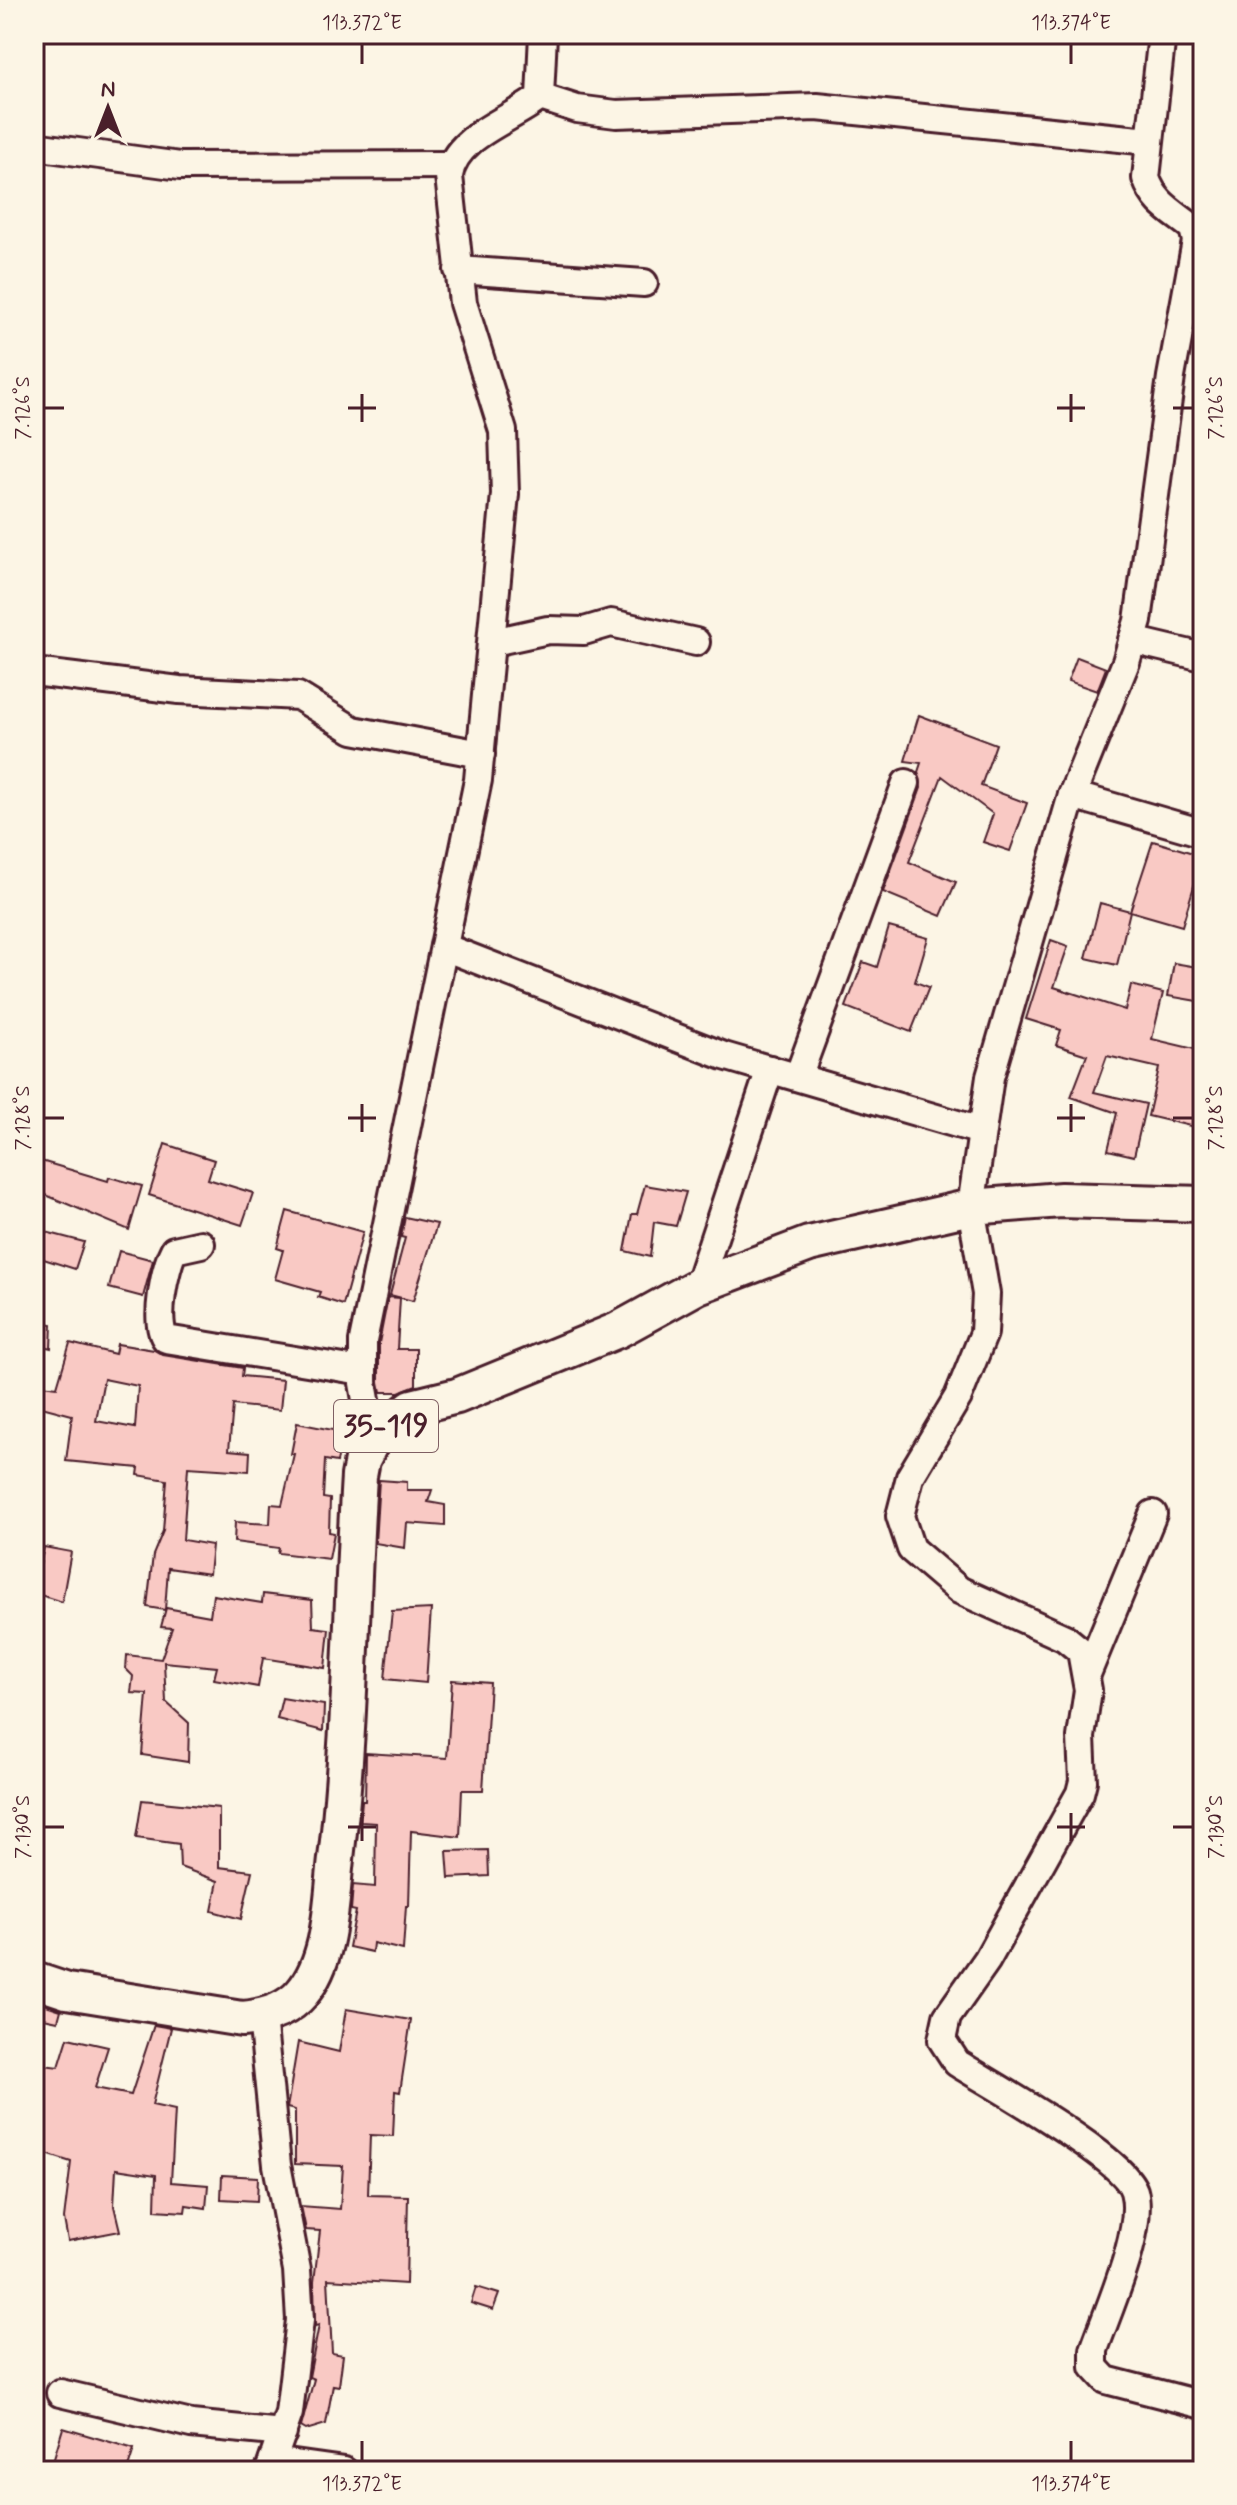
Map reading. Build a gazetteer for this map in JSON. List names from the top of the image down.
{
  "streets": {
    "main road": ["35-119"]
  },
  "north": "top",
  "coordinates": [
    "113.372°E",
    "113.374°E",
    "7.126°S",
    "7.128°S",
    "7.130°S"
  ]
}
